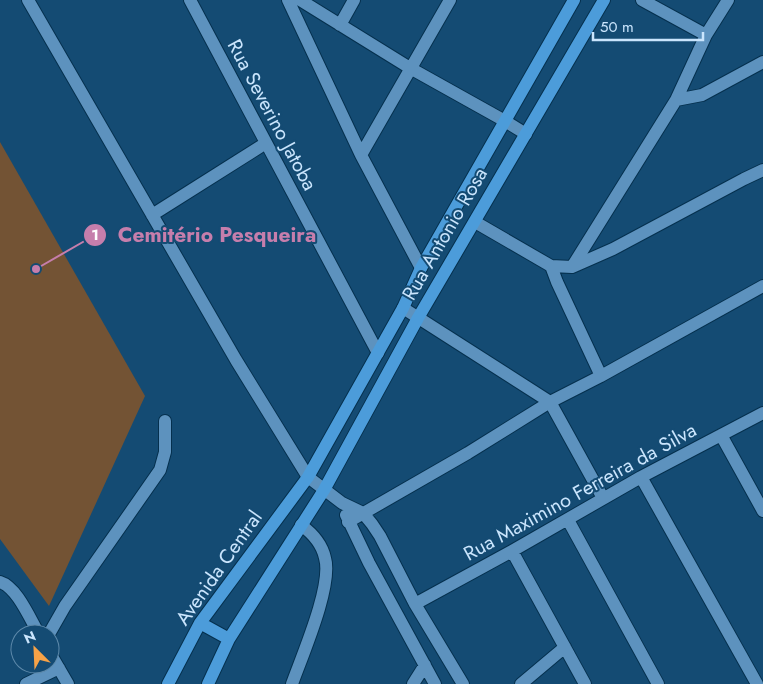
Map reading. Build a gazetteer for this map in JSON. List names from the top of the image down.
{
  "streets": {
    "main road": ["Rua Antonio Rosa", "Avenida Central"],
    "street": ["Rua Severino Jatoba", "Rua Maximino Ferreira da Silva"]
  },
  "crossings": [
    ["Rua Severino Jatoba", "Rua Antonio Rosa"],
    ["Rua Antonio Rosa", "Avenida Central"]
  ],
  "places": ["Cemitério Pesqueira"],
  "scale_bar": "50 m",
  "north": "top left"
}
